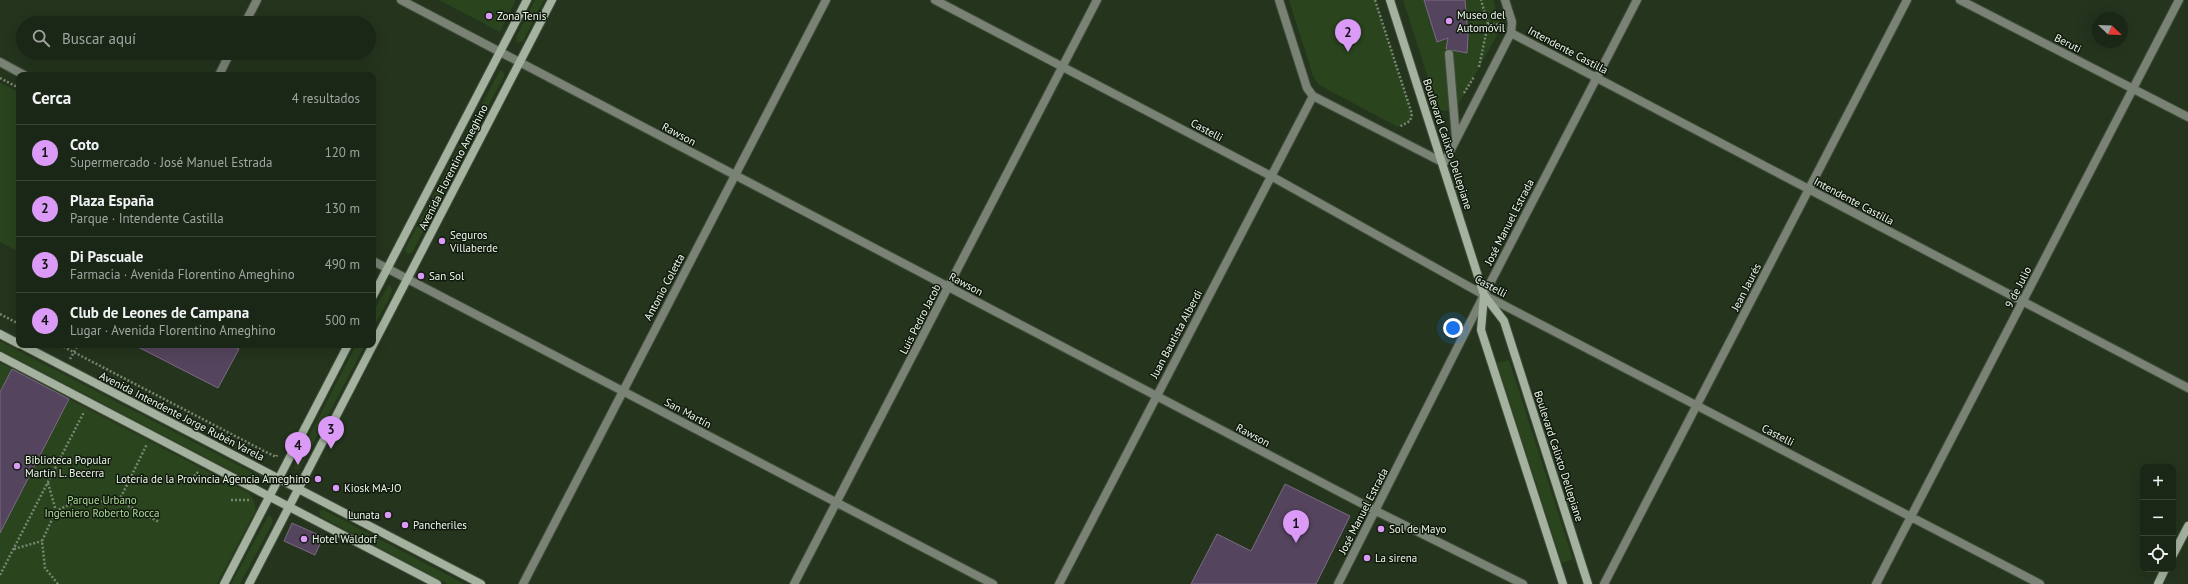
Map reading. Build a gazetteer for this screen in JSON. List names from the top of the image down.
{
  "streets": {
    "main road": ["Boulevard Calixto Dellepiane", "Avenida Florentino Ameghino", "Avenida Intendente Jorge Rubén Varela"],
    "street": [
      "Beruti",
      "Intendente Castilla",
      "Castelli",
      "Rawson",
      "José Manuel Estrada",
      "Antonio Coletta",
      "Jean Jaurés",
      "9 de Julio",
      "Luis Pedro Jacob",
      "Juan Bautista Alberdi",
      "San Martín"
    ]
  },
  "crossings": [
    ["Beruti", "9 de Julio"],
    ["Intendente Castilla", "Boulevard Calixto Dellepiane"],
    ["Intendente Castilla", "José Manuel Estrada"],
    ["Intendente Castilla", "Jean Jaurés"],
    ["Intendente Castilla", "9 de Julio"],
    ["Castelli", "Boulevard Calixto Dellepiane"],
    ["Castelli", "José Manuel Estrada"],
    ["Castelli", "Jean Jaurés"],
    ["Castelli", "9 de Julio"],
    ["Castelli", "Luis Pedro Jacob"],
    ["Castelli", "Juan Bautista Alberdi"],
    ["Rawson", "Avenida Florentino Ameghino"],
    ["Rawson", "José Manuel Estrada"],
    ["Rawson", "Antonio Coletta"],
    ["Rawson", "Luis Pedro Jacob"],
    ["Rawson", "Juan Bautista Alberdi"],
    ["Boulevard Calixto Dellepiane", "José Manuel Estrada"],
    ["Avenida Florentino Ameghino", "San Martín"],
    ["Avenida Florentino Ameghino", "Avenida Intendente Jorge Rubén Varela"],
    ["Antonio Coletta", "San Martín"],
    ["Luis Pedro Jacob", "San Martín"]
  ],
  "parks": ["Parque Urbano Ingeniero Roberto Rocca"],
  "places": [
    "Zona Tenis",
    "Museo del Automóvil",
    "Seguros Villaberde",
    "San Sol",
    "Biblioteca Popular Martín L. Becerra",
    "Lotería de la Provincia Agencia Ameghino",
    "Kiosk MA-JO",
    "Lunata",
    "Pancheriles",
    "Sol de Mayo",
    "Hotel Waldorf",
    "La sirena"
  ],
  "north": "bottom right",
  "page": {
    "search": "Buscar aquí",
    "pins": [
      "2",
      "3",
      "4",
      "1"
    ],
    "heading": ["Cerca", "4 resultados"],
    "list": [
      {
        "mark": "1",
        "name": "Coto",
        "note": "Supermercado · José Manuel Estrada",
        "value": "120 m"
      },
      {
        "mark": "2",
        "name": "Plaza España",
        "note": "Parque · Intendente Castilla",
        "value": "130 m"
      },
      {
        "mark": "3",
        "name": "Di Pascuale",
        "note": "Farmacia · Avenida Florentino Ameghino",
        "value": "490 m"
      },
      {
        "mark": "4",
        "name": "Club de Leones de Campana",
        "note": "Lugar · Avenida Florentino Ameghino",
        "value": "500 m"
      }
    ],
    "map_buttons": ["+", "−"]
  }
}
